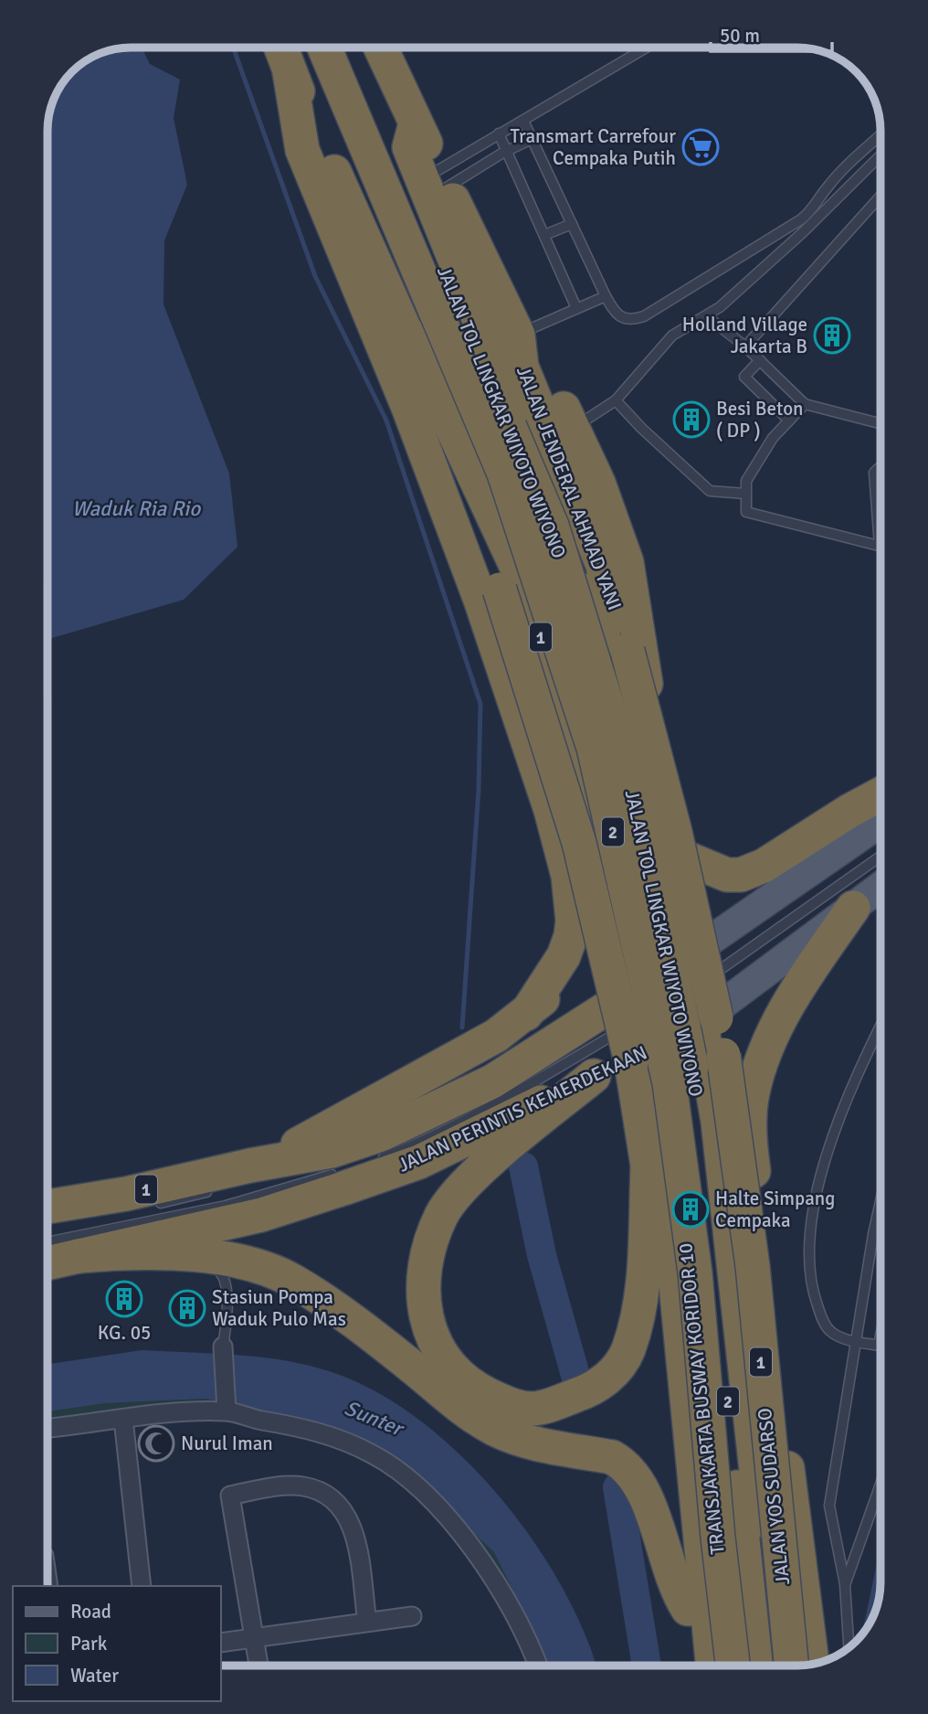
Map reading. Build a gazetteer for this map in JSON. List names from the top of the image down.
{
  "streets": {
    "highway": [
      "JALAN TOL LINGKAR WIYOTO WIYONO",
      "JALAN JENDERAL AHMAD YANI",
      "1",
      "2",
      "JALAN PERINTIS KEMERDEKAAN",
      "JALAN YOS SUDARSO"
    ],
    "lane": ["TRANSJAKARTA BUSWAY KORIDOR 10"]
  },
  "crossings": [
    ["JALAN JENDERAL AHMAD YANI", "1"],
    ["JALAN JENDERAL AHMAD YANI", "JALAN PERINTIS KEMERDEKAAN"],
    ["JALAN JENDERAL AHMAD YANI", "TRANSJAKARTA BUSWAY KORIDOR 10"],
    ["JALAN JENDERAL AHMAD YANI", "JALAN YOS SUDARSO"],
    ["1", "JALAN PERINTIS KEMERDEKAAN"],
    ["1", "TRANSJAKARTA BUSWAY KORIDOR 10"],
    ["1", "JALAN YOS SUDARSO"],
    ["JALAN PERINTIS KEMERDEKAAN", "TRANSJAKARTA BUSWAY KORIDOR 10"],
    ["JALAN PERINTIS KEMERDEKAAN", "JALAN YOS SUDARSO"],
    ["TRANSJAKARTA BUSWAY KORIDOR 10", "JALAN YOS SUDARSO"]
  ],
  "water": ["Waduk Ria Rio", "Sunter"],
  "places": {
    "supermarket": ["Transmart Carrefour Cempaka Putih"],
    "building": [
      "Holland Village Jakarta B",
      "Besi Beton ( DP )",
      "Halte Simpang Cempaka",
      "KG. 05",
      "Stasiun Pompa Waduk Pulo Mas"
    ],
    "mosque": ["Nurul Iman"]
  },
  "legend": ["Road", "Park", "Water"],
  "scale_bar": "50 m"
}
